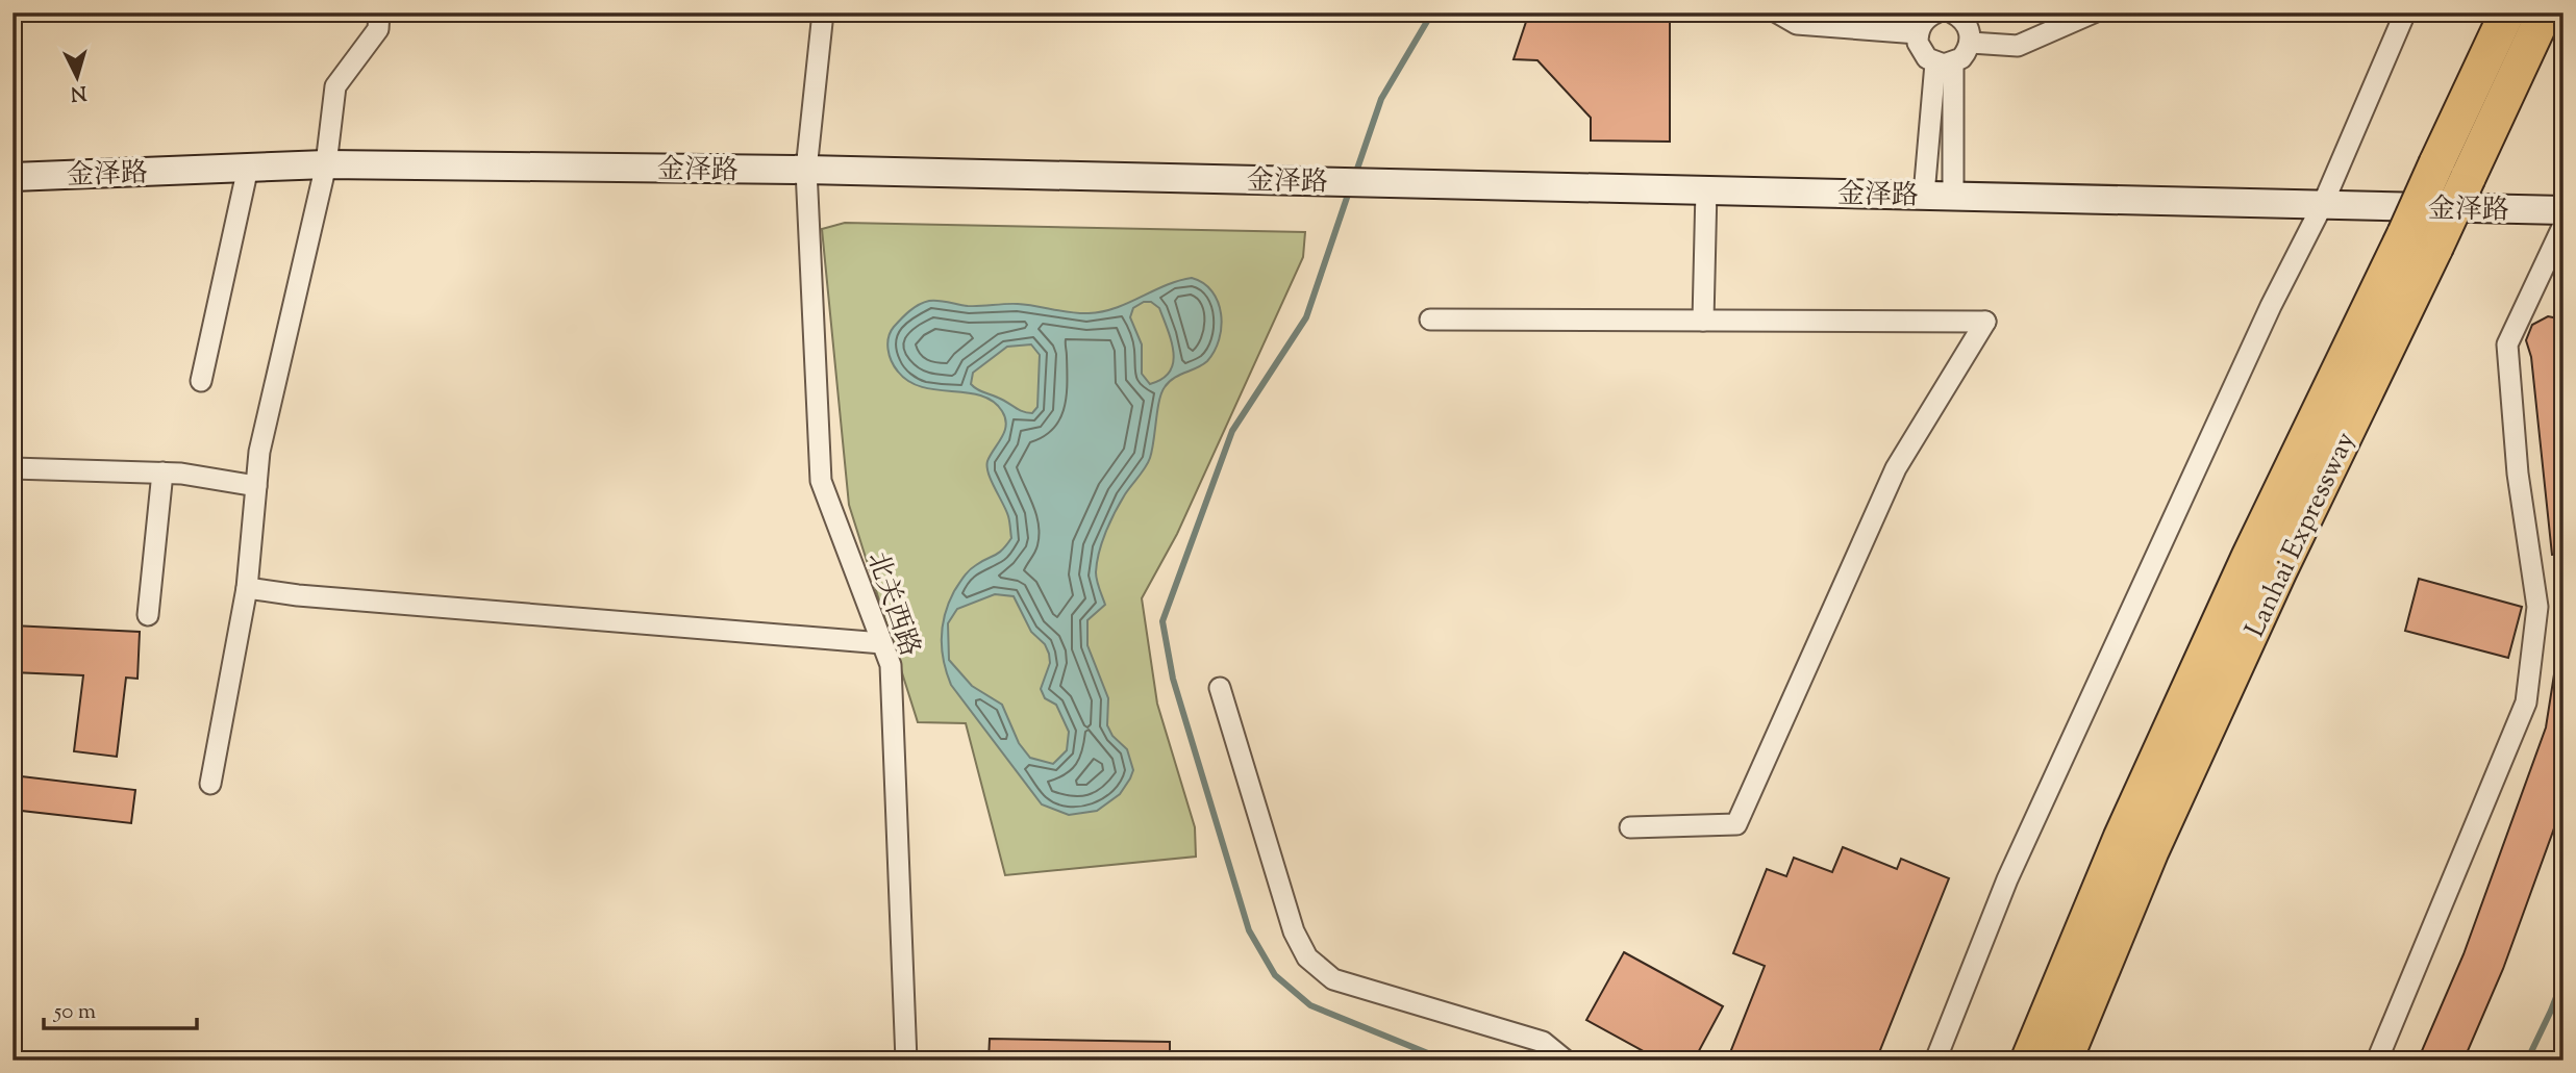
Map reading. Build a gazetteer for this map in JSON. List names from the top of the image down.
{
  "streets": {
    "highway": ["Lanhai Expressway"],
    "main road": ["金泽路"],
    "street": ["北关西路"]
  },
  "crossings": [
    ["金泽路", "北关西路"]
  ],
  "scale_bar": "50 m",
  "north": "bottom"
}
